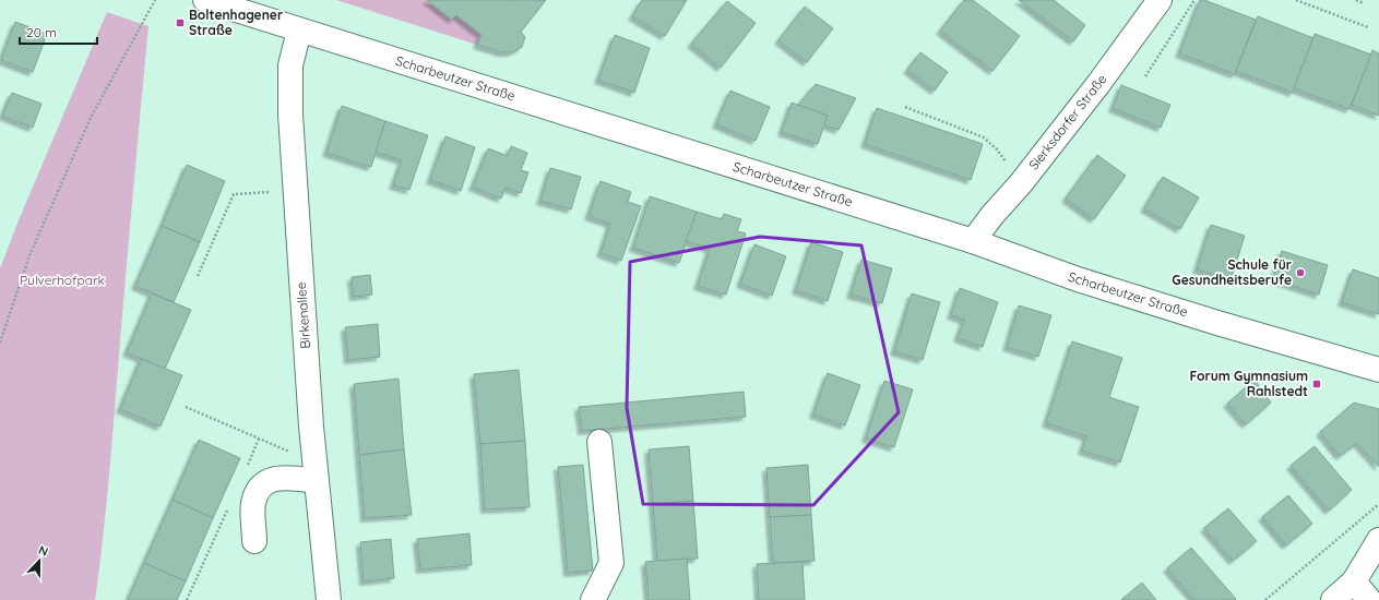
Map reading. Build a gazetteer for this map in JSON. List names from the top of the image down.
{
  "streets": {
    "main road": ["Scharbeutzer Straße", "Sierksdorfer Straße", "Birkenallee"]
  },
  "crossings": [
    ["Scharbeutzer Straße", "Sierksdorfer Straße"],
    ["Scharbeutzer Straße", "Birkenallee"]
  ],
  "parks": ["Pulverhofpark"],
  "places": {
    "transit": ["Boltenhagener Straße", "Forum Gymnasium Rahlstedt"],
    "other": ["Schule für Gesundheitsberufe"]
  },
  "scale_bar": "20 m",
  "north": "top"
}
